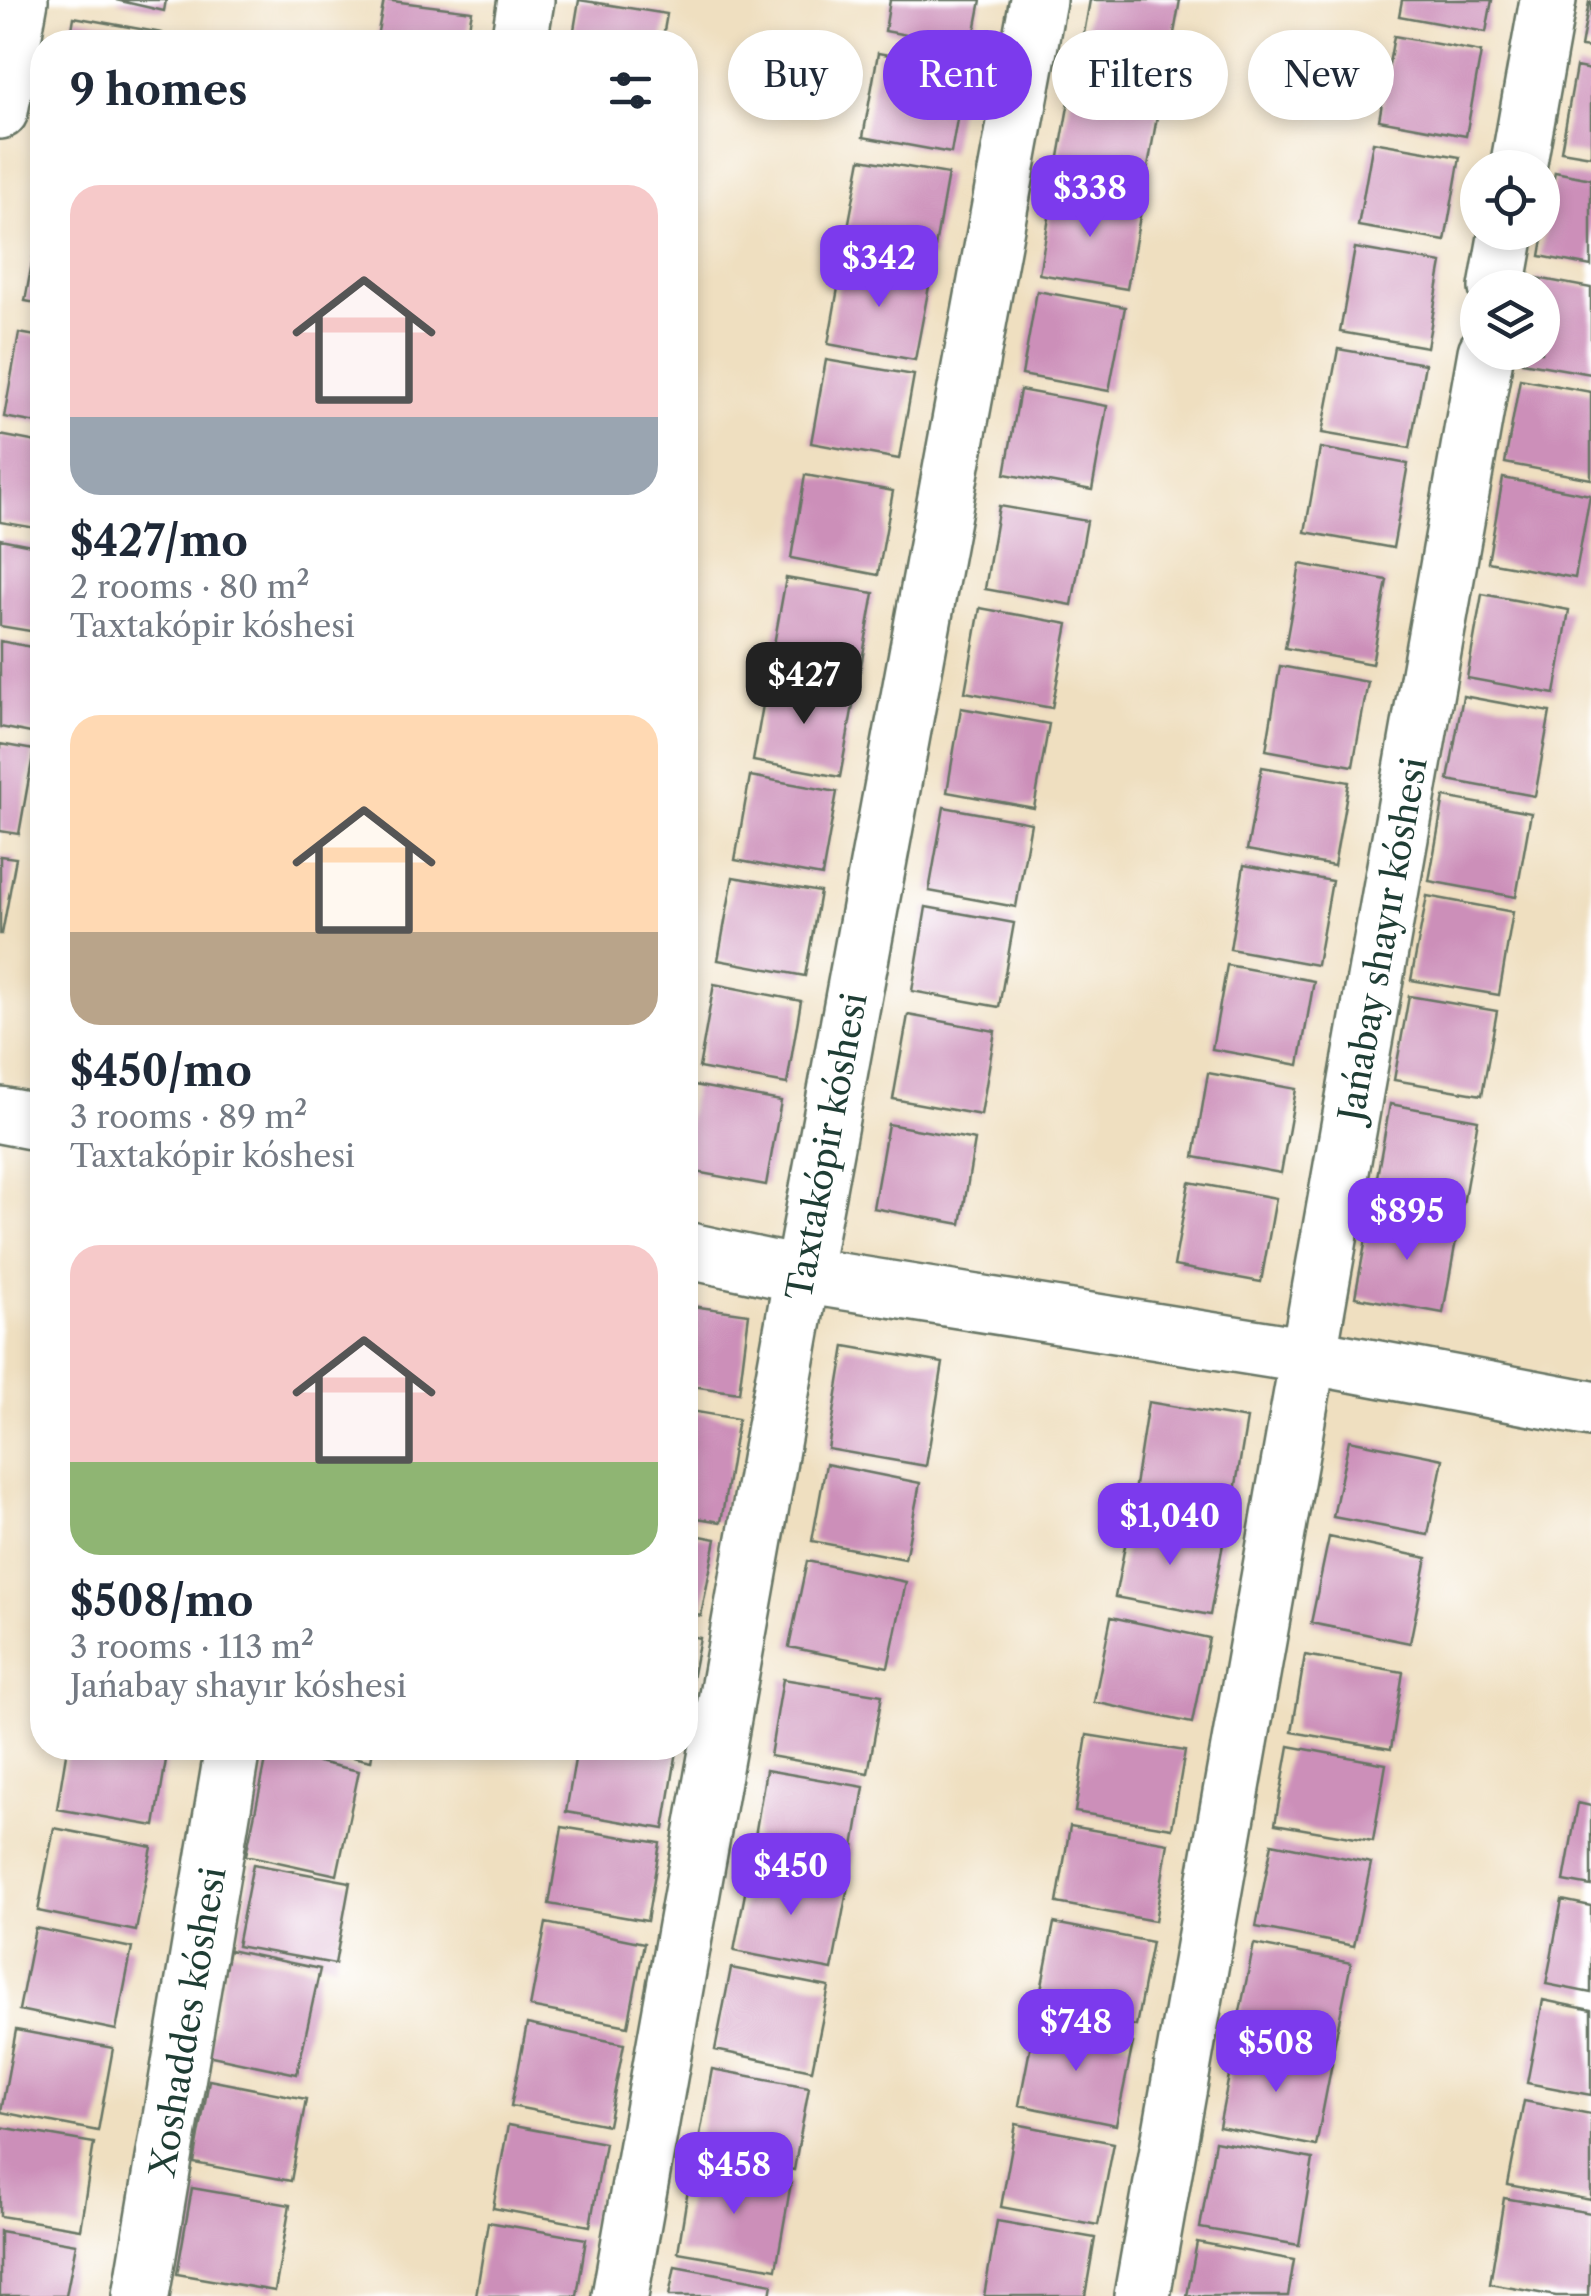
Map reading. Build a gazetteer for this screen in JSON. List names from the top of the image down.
{
  "streets": {
    "street": ["Jańabay shayır kóshesi", "Taxtakópir kóshesi", "Xoshaddes kóshesi"]
  },
  "page": {
    "chip": [
      "Buy",
      "Rent",
      "Filters",
      "New"
    ],
    "heading": "9 homes",
    "list": [
      {
        "name": "$427/mo",
        "note": "2 rooms · 80 m² · Taxtakópir kóshesi"
      },
      {
        "name": "$450/mo",
        "note": "3 rooms · 89 m² · Taxtakópir kóshesi"
      },
      {
        "name": "$508/mo",
        "note": "3 rooms · 113 m² · Jańabay shayır kóshesi"
      }
    ],
    "price": [
      "$338",
      "$342",
      "$427",
      "$895",
      "$1,040",
      "$450",
      "$748",
      "$508",
      "$458"
    ]
  }
}
